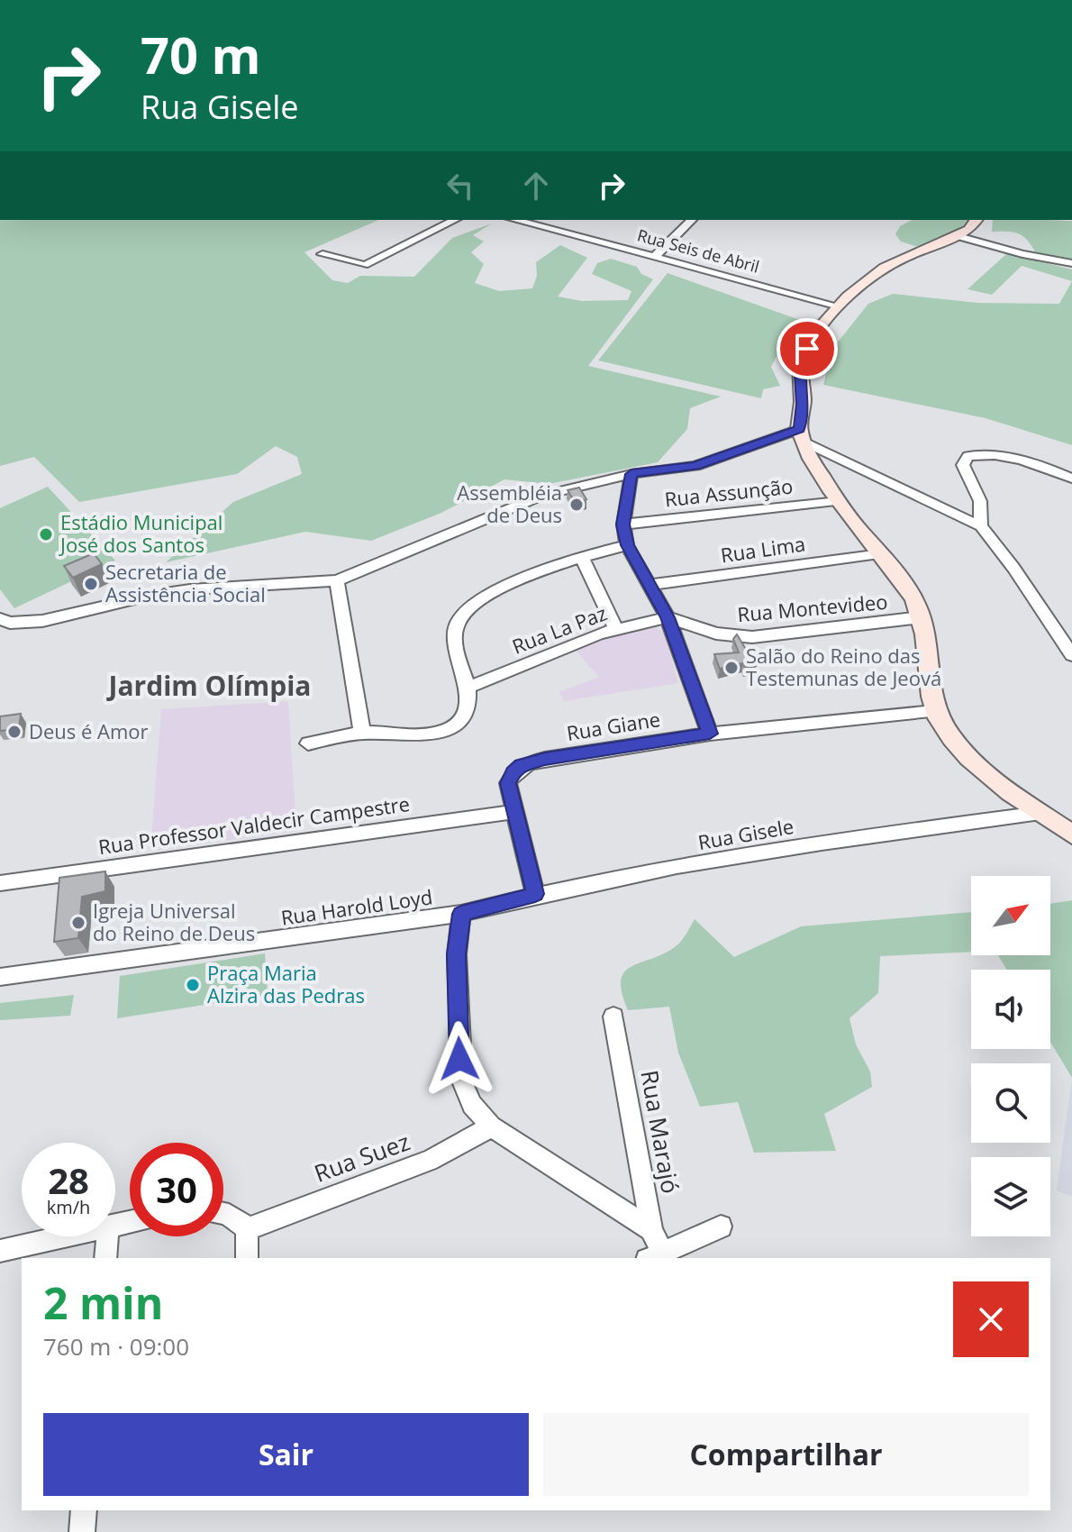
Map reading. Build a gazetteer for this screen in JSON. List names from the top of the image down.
{
  "streets": {
    "street": [
      "Rua Seis de Abril",
      "Rua Assunção",
      "Rua Lima",
      "Rua Montevideo",
      "Rua La Paz",
      "Rua Giane",
      "Rua Professor Valdecir Campestre",
      "Rua Gisele",
      "Rua Harold Loyd",
      "Rua Marajó",
      "Rua Suez"
    ]
  },
  "crossings": [
    ["Rua Montevideo", "Rua La Paz"],
    ["Rua Giane", "Rua Professor Valdecir Campestre"],
    ["Rua Giane", "Rua Gisele"],
    ["Rua Gisele", "Rua Harold Loyd"]
  ],
  "districts": ["Jardim Olímpia"],
  "places": [
    "Assembléia de Deus",
    "Estádio Municipal José dos Santos",
    "Secretaria de Assistência Social",
    "Salão do Reino das Testemunas de Jeová",
    "Deus é Amor",
    "Igreja Universal do Reino de Deus",
    "Praça Maria Alzira das Pedras"
  ],
  "north": "top right",
  "page": {
    "turn": ["70 m", "Rua Gisele"],
    "speed": "28 km/h",
    "limit": "30",
    "heading": ["2 min", "760 m · 09:00"],
    "buttons": ["Sair", "Compartilhar"]
  }
}
